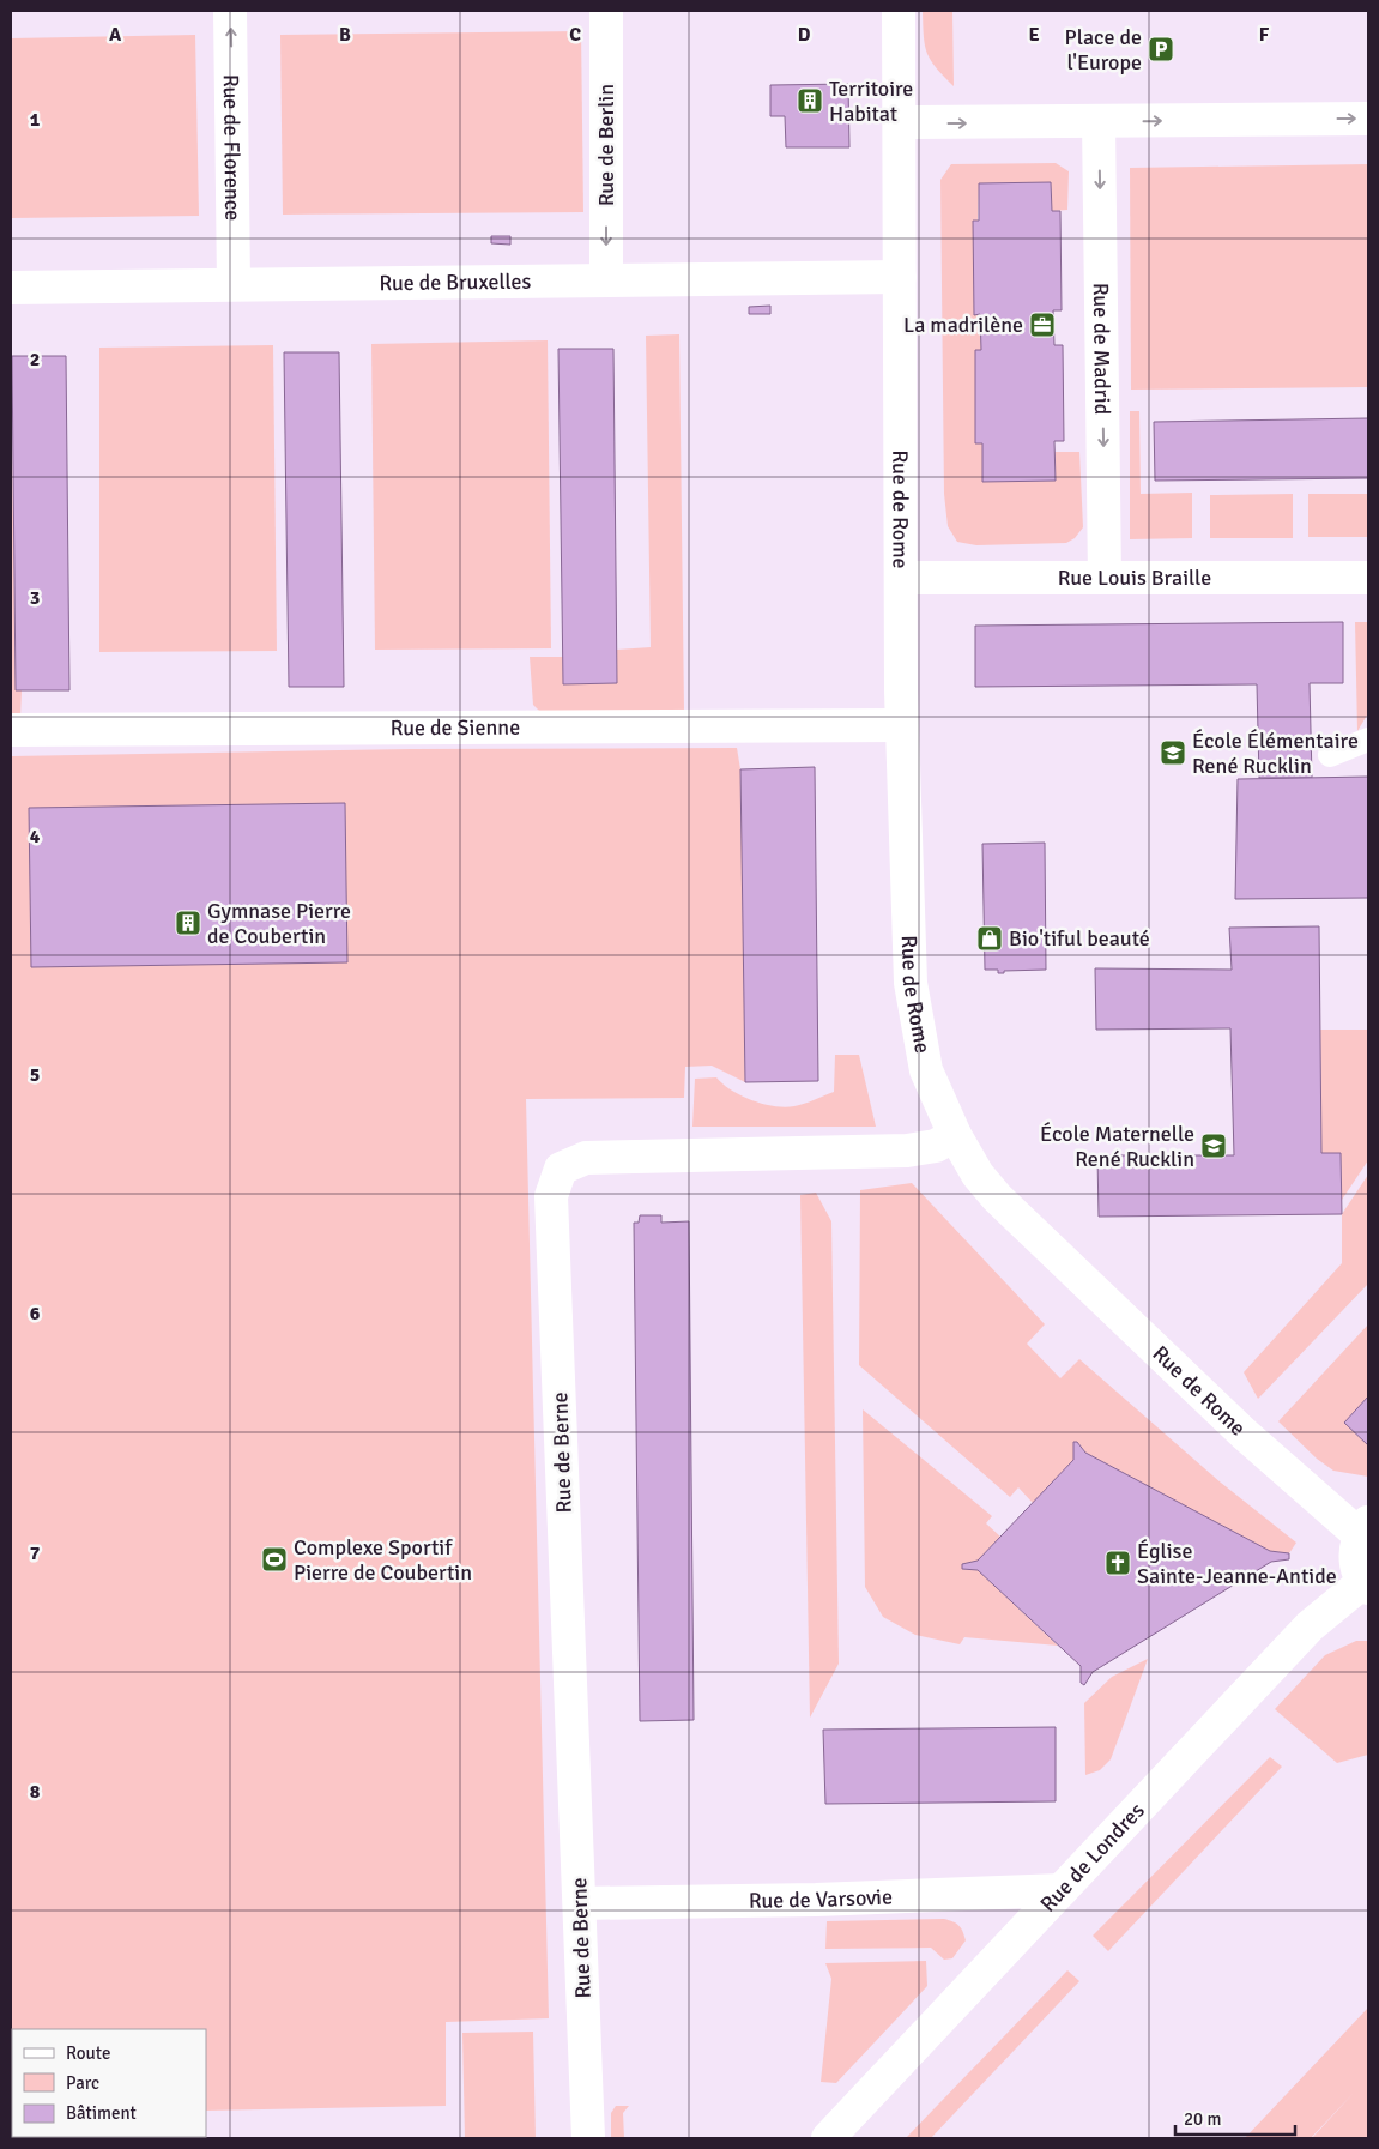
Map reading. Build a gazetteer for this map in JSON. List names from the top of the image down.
{
  "streets": {
    "street": [
      "Rue de Berlin",
      "Rue de Florence",
      "Rue de Bruxelles",
      "Rue de Madrid",
      "Rue de Rome",
      "Rue Louis Braille",
      "Rue de Sienne",
      "Rue de Berne",
      "Rue de Londres",
      "Rue de Varsovie"
    ]
  },
  "crossings": [
    ["Rue de Berlin", "Rue de Bruxelles"],
    ["Rue de Florence", "Rue de Bruxelles"],
    ["Rue de Bruxelles", "Rue de Rome"],
    ["Rue de Madrid", "Rue Louis Braille"],
    ["Rue de Rome", "Rue Louis Braille"],
    ["Rue de Rome", "Rue de Sienne"],
    ["Rue de Rome", "Rue de Berne"],
    ["Rue de Berne", "Rue de Varsovie"],
    ["Rue de Londres", "Rue de Varsovie"]
  ],
  "one_way": ["Rue de Florence"],
  "places": {
    "parking": ["Place de l'Europe"],
    "building": ["Territoire Habitat", "Gymnase Pierre de Coubertin"],
    "office": ["La madrilène"],
    "school or university": ["École Élémentaire René Rucklin", "École Maternelle René Rucklin"],
    "shop": ["Bio'tiful beauté"],
    "sports": ["Complexe Sportif Pierre de Coubertin"],
    "church": ["Église Sainte-Jeanne-Antide"]
  },
  "legend": ["Route", "Parc", "Bâtiment"],
  "scale_bar": "20 m",
  "grid": {
    "columns": [
      "A",
      "B",
      "C",
      "D",
      "E",
      "F"
    ],
    "rows": [
      "1",
      "2",
      "3",
      "4",
      "5",
      "6",
      "7",
      "8"
    ]
  }
}
